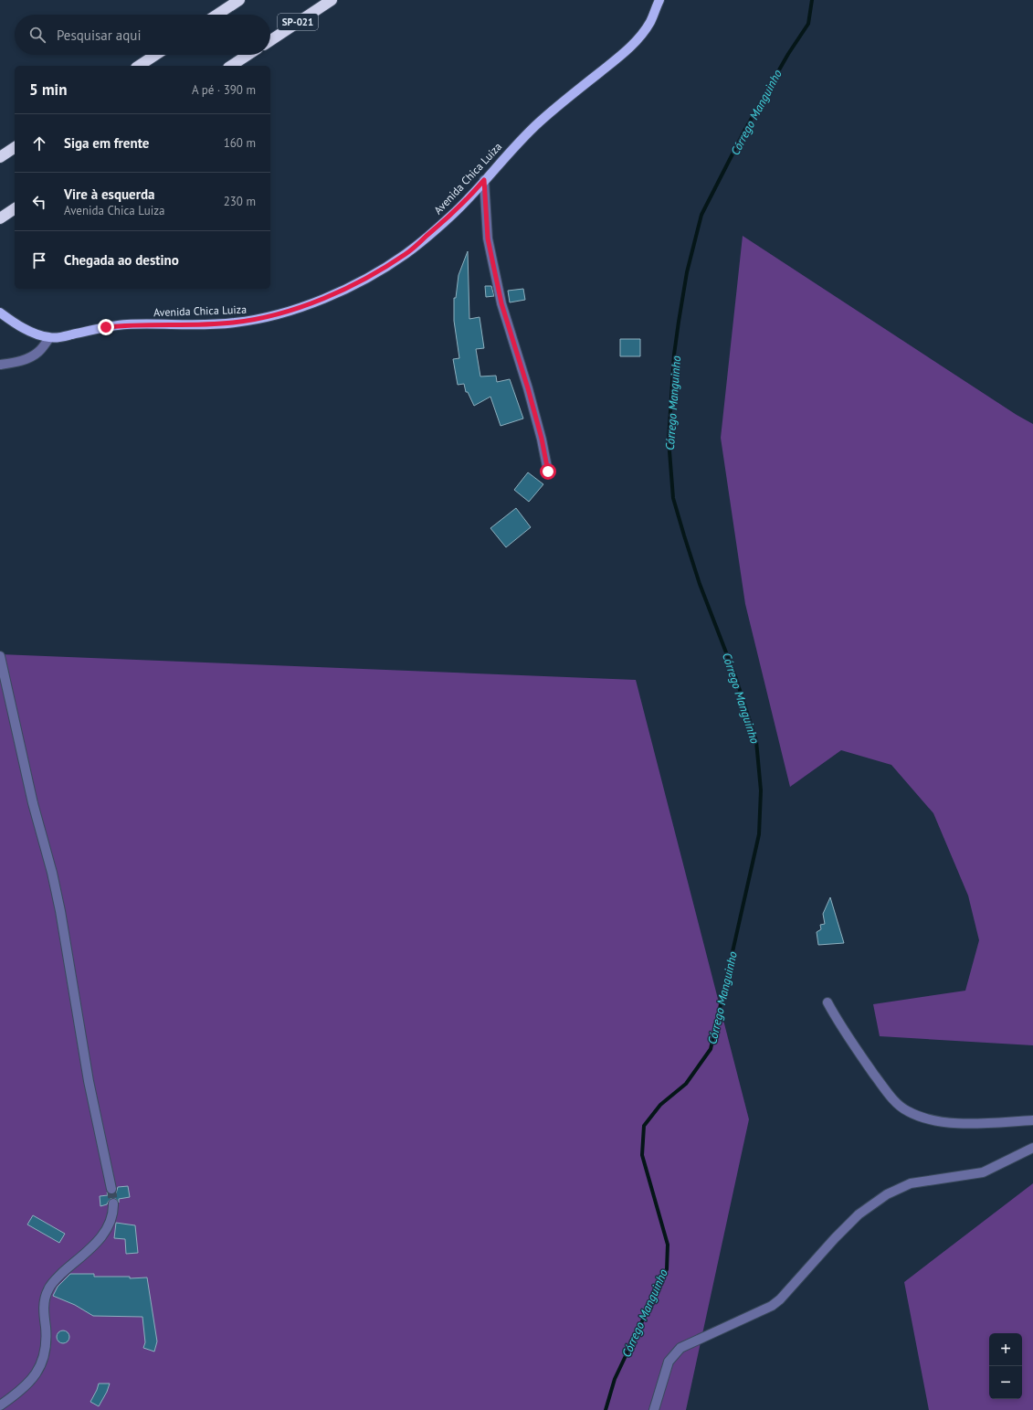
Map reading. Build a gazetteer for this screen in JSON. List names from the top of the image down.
{
  "streets": {
    "highway": ["SP-021"],
    "main road": ["Avenida Chica Luiza"]
  },
  "water": ["Córrego Manguinho"],
  "page": {
    "search": "Pesquisar aqui",
    "heading": ["5 min", "A pé · 390 m"],
    "list": [
      ["Siga em frente", "160 m"],
      ["Vire à esquerda", "Avenida Chica Luiza", "230 m"],
      "Chegada ao destino"
    ],
    "map_buttons": ["+", "−"]
  }
}
